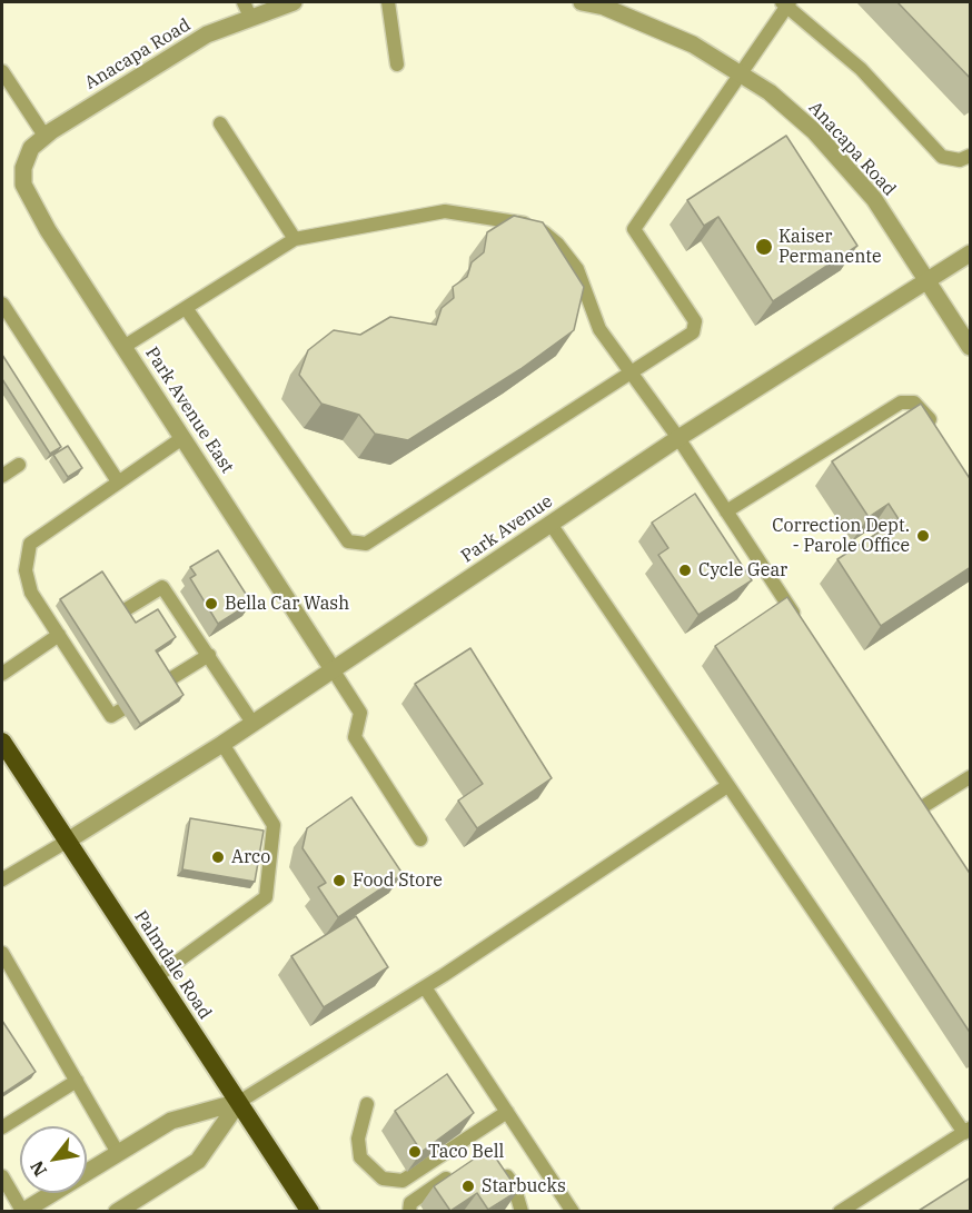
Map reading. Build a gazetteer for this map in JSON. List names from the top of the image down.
{
  "streets": {
    "highway": ["Palmdale Road"],
    "street": ["Anacapa Road", "Park Avenue East", "Park Avenue"]
  },
  "crossings": [
    ["Anacapa Road", "Park Avenue East"],
    ["Anacapa Road", "Park Avenue"],
    ["Park Avenue East", "Park Avenue"],
    ["Park Avenue", "Palmdale Road"]
  ],
  "places": [
    "Kaiser Permanente",
    "Correction Dept. - Parole Office",
    "Cycle Gear",
    "Bella Car Wash",
    "Arco",
    "Food Store",
    "Taco Bell",
    "Starbucks"
  ],
  "north": "bottom left"
}
